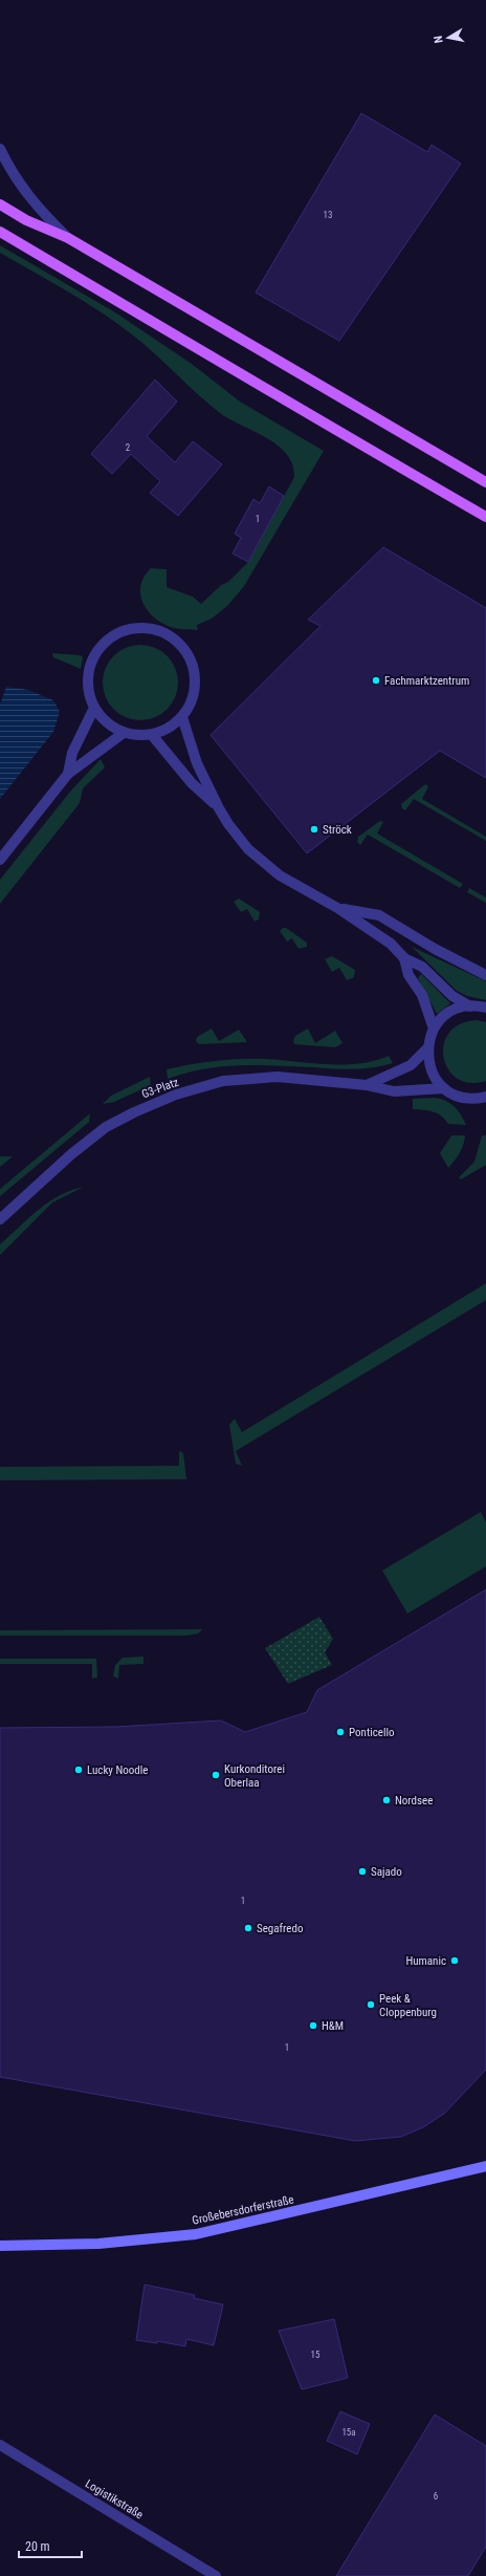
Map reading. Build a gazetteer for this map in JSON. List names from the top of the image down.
{
  "streets": {
    "street": ["G3-Platz", "Großebersdorferstraße", "Logistikstraße"]
  },
  "places": [
    "Fachmarktzentrum",
    "Ströck",
    "Ponticello",
    "Lucky Noodle",
    "Kurkonditorei Oberlaa",
    "Nordsee",
    "Sajado",
    "Segafredo",
    "Humanic",
    "Peek & Cloppenburg",
    "H&M"
  ],
  "house_numbers": [
    "13",
    "2",
    "1",
    "1",
    "1",
    "15",
    "15a",
    "6"
  ],
  "scale_bar": "20 m",
  "north": "left"
}
